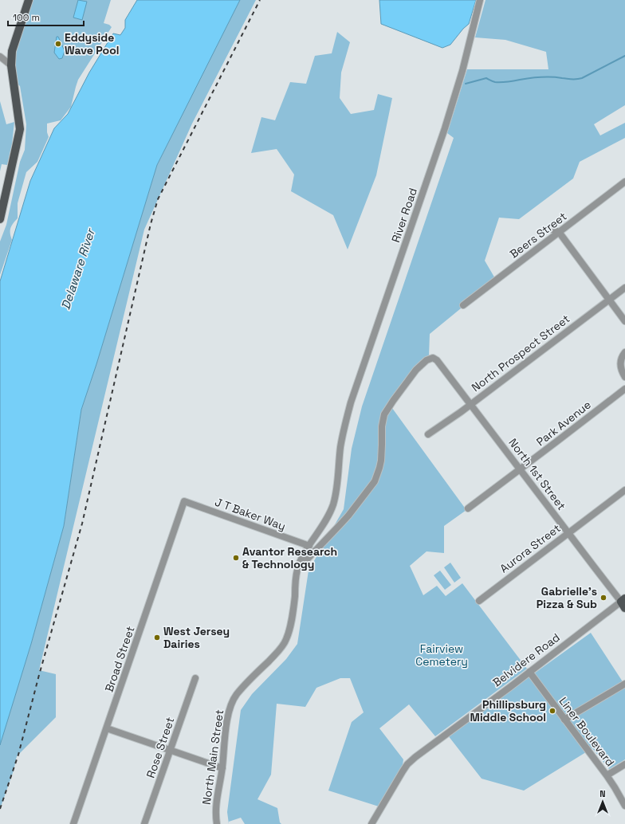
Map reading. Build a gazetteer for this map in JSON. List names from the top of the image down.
{
  "streets": {
    "street": [
      "River Road",
      "Beers Street",
      "North Prospect Street",
      "Park Avenue",
      "North 1st Street",
      "J T Baker Way",
      "Aurora Street",
      "Broad Street",
      "Belvidere Road",
      "Liner Boulevard",
      "Rose Street",
      "North Main Street"
    ]
  },
  "crossings": [
    ["River Road", "J T Baker Way"],
    ["River Road", "North Main Street"],
    ["North Prospect Street", "North 1st Street"],
    ["Park Avenue", "North 1st Street"],
    ["North 1st Street", "Aurora Street"],
    ["North 1st Street", "Belvidere Road"],
    ["North 1st Street", "North Main Street"],
    ["J T Baker Way", "Broad Street"],
    ["J T Baker Way", "North Main Street"],
    ["Belvidere Road", "Liner Boulevard"]
  ],
  "water": ["Delaware River"],
  "parks": ["Fairview Cemetery"],
  "places": [
    "Eddyside Wave Pool",
    "Avantor Research & Technology",
    "Gabrielle's Pizza & Sub",
    "West Jersey Dairies",
    "Phillipsburg Middle School"
  ],
  "scale_bar": "100 m",
  "north": "top"
}
